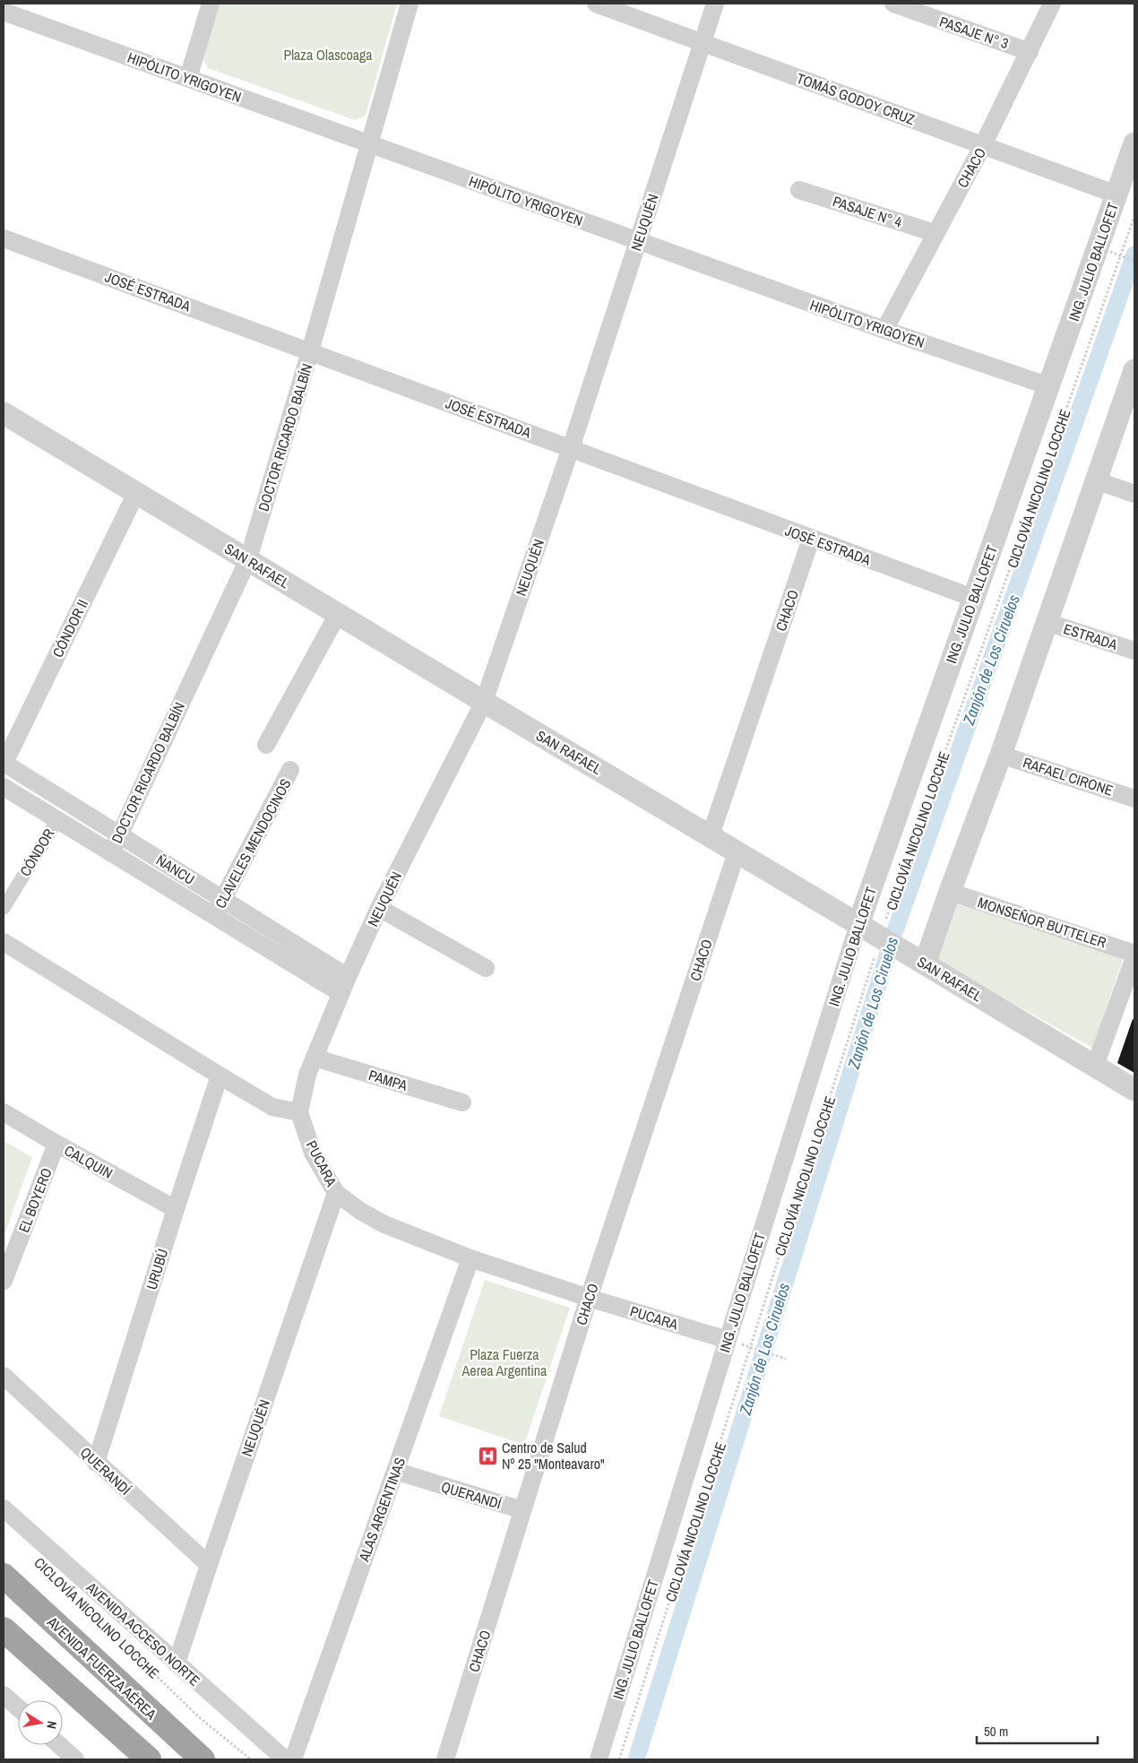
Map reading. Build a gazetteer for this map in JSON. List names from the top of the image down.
{
  "streets": {
    "highway": ["AVENIDA FUERZA AÉREA"],
    "street": [
      "PASAJE N° 3",
      "HIPÓLITO YRIGOYEN",
      "TOMÁS GODOY CRUZ",
      "CHACO",
      "PASAJE N° 4",
      "NEUQUÉN",
      "ING. JULIO BALLOFET",
      "JOSÉ ESTRADA",
      "DOCTOR RICARDO BALBÍN",
      "SAN RAFAEL",
      "CÓNDOR II",
      "ESTRADA",
      "RAFAEL CIRONE",
      "CLAVELES MENDOCINOS",
      "CÓNDOR",
      "ÑANCU",
      "MONSEÑOR BUTTELER",
      "PAMPA",
      "CALQUIN",
      "PUCARA",
      "EL BOYERO",
      "URUBÚ",
      "QUERANDÍ",
      "ALAS ARGENTINAS",
      "AVENIDA ACCESO NORTE"
    ],
    "path": ["CICLOVÍA NICOLINO LOCCHE"]
  },
  "crossings": [
    ["PASAJE N° 3", "CHACO"],
    ["HIPÓLITO YRIGOYEN", "CHACO"],
    ["HIPÓLITO YRIGOYEN", "NEUQUÉN"],
    ["HIPÓLITO YRIGOYEN", "ING. JULIO BALLOFET"],
    ["HIPÓLITO YRIGOYEN", "DOCTOR RICARDO BALBÍN"],
    ["TOMÁS GODOY CRUZ", "CHACO"],
    ["TOMÁS GODOY CRUZ", "NEUQUÉN"],
    ["TOMÁS GODOY CRUZ", "ING. JULIO BALLOFET"],
    ["CHACO", "PASAJE N° 4"],
    ["CHACO", "JOSÉ ESTRADA"],
    ["CHACO", "SAN RAFAEL"],
    ["CHACO", "PUCARA"],
    ["CHACO", "QUERANDÍ"],
    ["NEUQUÉN", "JOSÉ ESTRADA"],
    ["NEUQUÉN", "SAN RAFAEL"],
    ["NEUQUÉN", "ÑANCU"],
    ["NEUQUÉN", "PAMPA"],
    ["NEUQUÉN", "PUCARA"],
    ["NEUQUÉN", "QUERANDÍ"],
    ["NEUQUÉN", "AVENIDA ACCESO NORTE"],
    ["ING. JULIO BALLOFET", "JOSÉ ESTRADA"],
    ["ING. JULIO BALLOFET", "CICLOVÍA NICOLINO LOCCHE"],
    ["ING. JULIO BALLOFET", "SAN RAFAEL"],
    ["ING. JULIO BALLOFET", "PUCARA"],
    ["JOSÉ ESTRADA", "DOCTOR RICARDO BALBÍN"],
    ["DOCTOR RICARDO BALBÍN", "SAN RAFAEL"],
    ["DOCTOR RICARDO BALBÍN", "ÑANCU"],
    ["CICLOVÍA NICOLINO LOCCHE", "SAN RAFAEL"],
    ["SAN RAFAEL", "CÓNDOR II"],
    ["CÓNDOR II", "ÑANCU"],
    ["CLAVELES MENDOCINOS", "ÑANCU"],
    ["CÓNDOR", "ÑANCU"],
    ["CALQUIN", "EL BOYERO"],
    ["CALQUIN", "URUBÚ"],
    ["PUCARA", "ALAS ARGENTINAS"],
    ["URUBÚ", "QUERANDÍ"],
    ["QUERANDÍ", "ALAS ARGENTINAS"]
  ],
  "water": ["Zanjón de Los Ciruelos"],
  "parks": ["Plaza Olascoaga", "Plaza Fuerza Aerea Argentina"],
  "places": {
    "hospital": ["Centro de Salud Nº 25 \"Monteavaro\""]
  },
  "scale_bar": "50 m",
  "north": "right"
}
